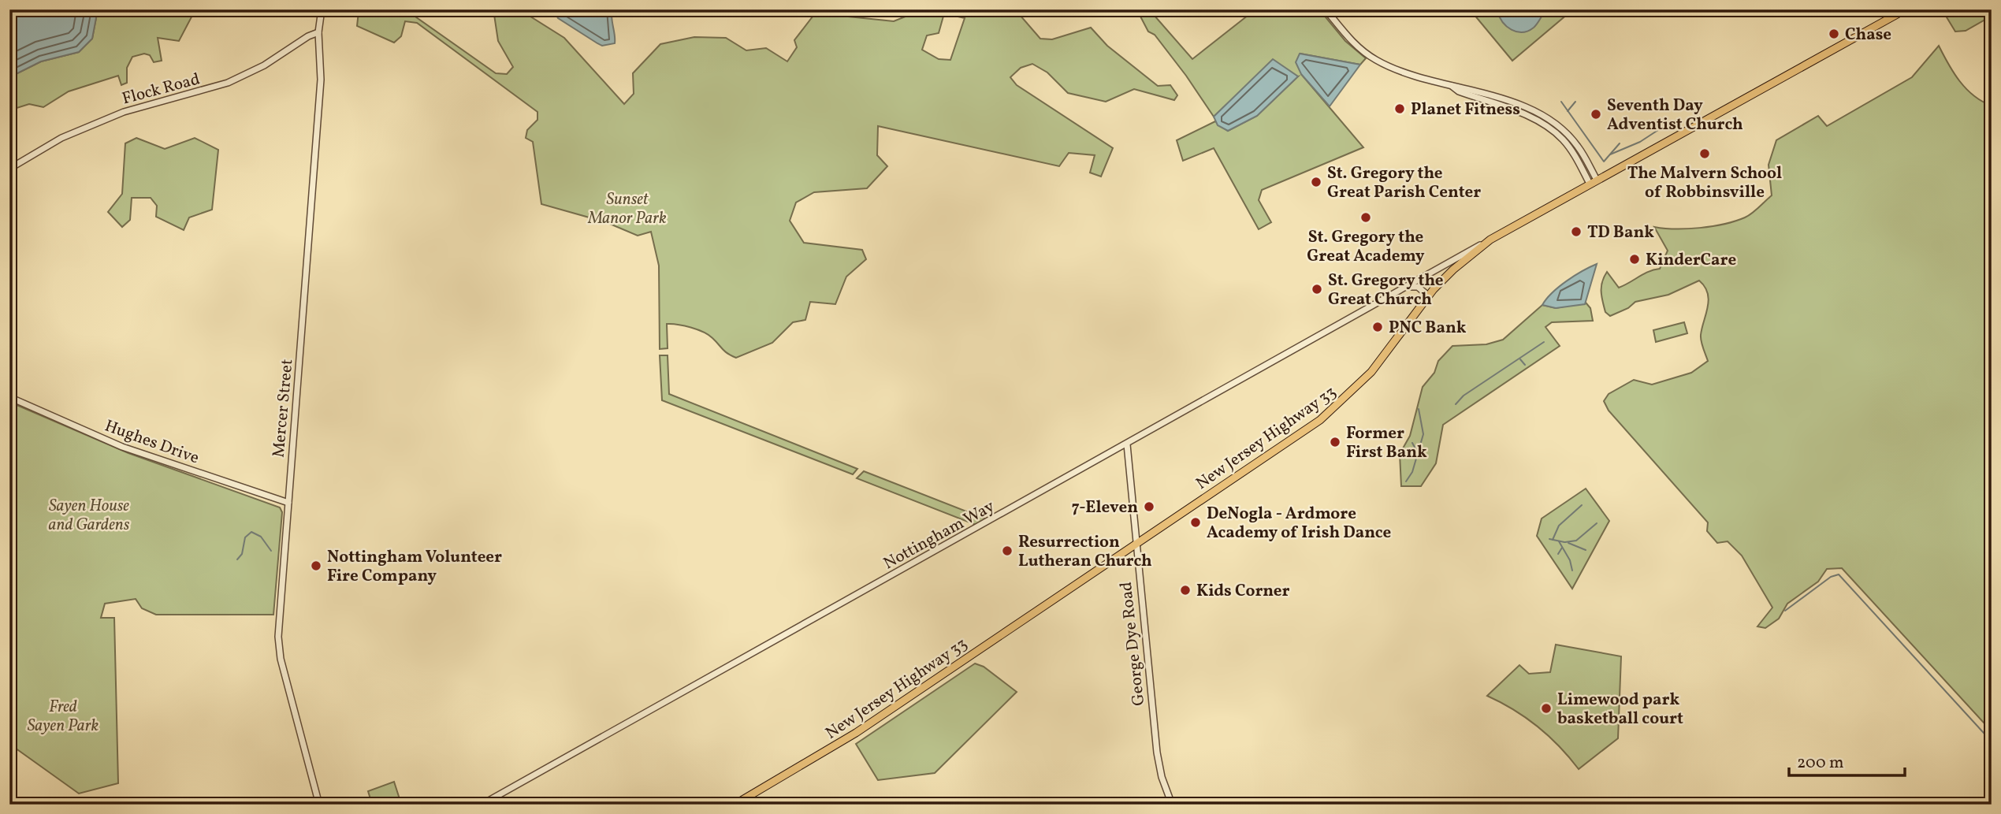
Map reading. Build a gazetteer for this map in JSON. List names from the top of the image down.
{
  "streets": {
    "main road": ["New Jersey Highway 33"],
    "street": [
      "Flock Road",
      "Mercer Street",
      "Hughes Drive",
      "Nottingham Way",
      "George Dye Road"
    ]
  },
  "crossings": [
    ["Flock Road", "Mercer Street"],
    ["Mercer Street", "Hughes Drive"],
    ["New Jersey Highway 33", "Nottingham Way"],
    ["New Jersey Highway 33", "George Dye Road"],
    ["Nottingham Way", "George Dye Road"]
  ],
  "parks": ["Sunset Manor Park", "Sayen House and Gardens", "Fred Sayen Park"],
  "places": [
    "Chase",
    "Planet Fitness",
    "Seventh Day Adventist Church",
    "The Malvern School of Robbinsville",
    "St. Gregory the Great Parish Center",
    "St. Gregory the Great Academy",
    "TD Bank",
    "KinderCare",
    "St. Gregory the Great Church",
    "PNC Bank",
    "Former First Bank",
    "7-Eleven",
    "DeNogla - Ardmore Academy of Irish Dance",
    "Resurrection Lutheran Church",
    "Nottingham Volunteer Fire Company",
    "Kids Corner",
    "Limewood park basketball court"
  ],
  "scale_bar": "200 m"
}
